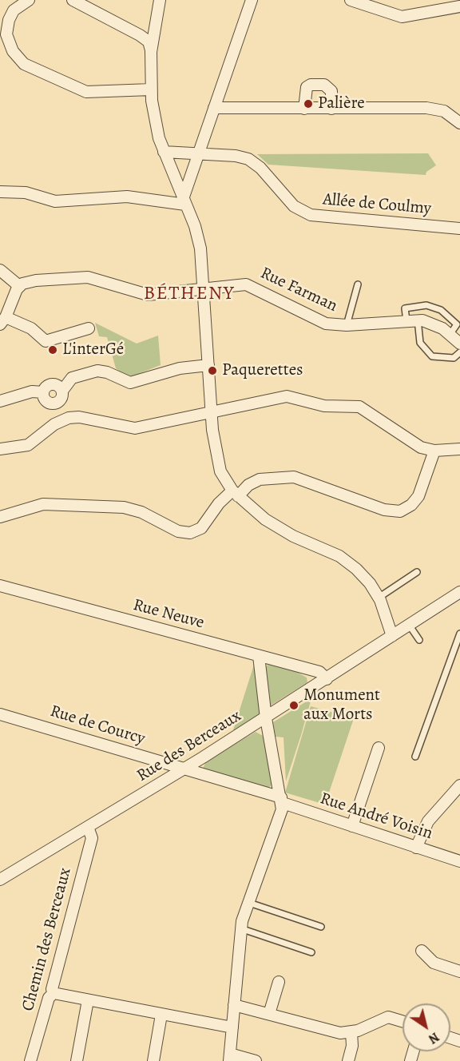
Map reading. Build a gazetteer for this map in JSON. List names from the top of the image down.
{
  "streets": {
    "street": [
      "Allée de Coulmy",
      "Rue Farman",
      "Rue Neuve",
      "Rue de Courcy",
      "Rue des Berceaux",
      "Rue André Voisin",
      "Chemin des Berceaux"
    ]
  },
  "crossings": [
    ["Rue Neuve", "Rue des Berceaux"],
    ["Rue de Courcy", "Rue des Berceaux"],
    ["Rue de Courcy", "Rue André Voisin"],
    ["Rue des Berceaux", "Rue André Voisin"],
    ["Rue des Berceaux", "Chemin des Berceaux"]
  ],
  "districts": ["BÉTHENY"],
  "places": [
    "Palière",
    "L'interGé",
    "Paquerettes",
    "Monument aux Morts"
  ],
  "north": "bottom right"
}
